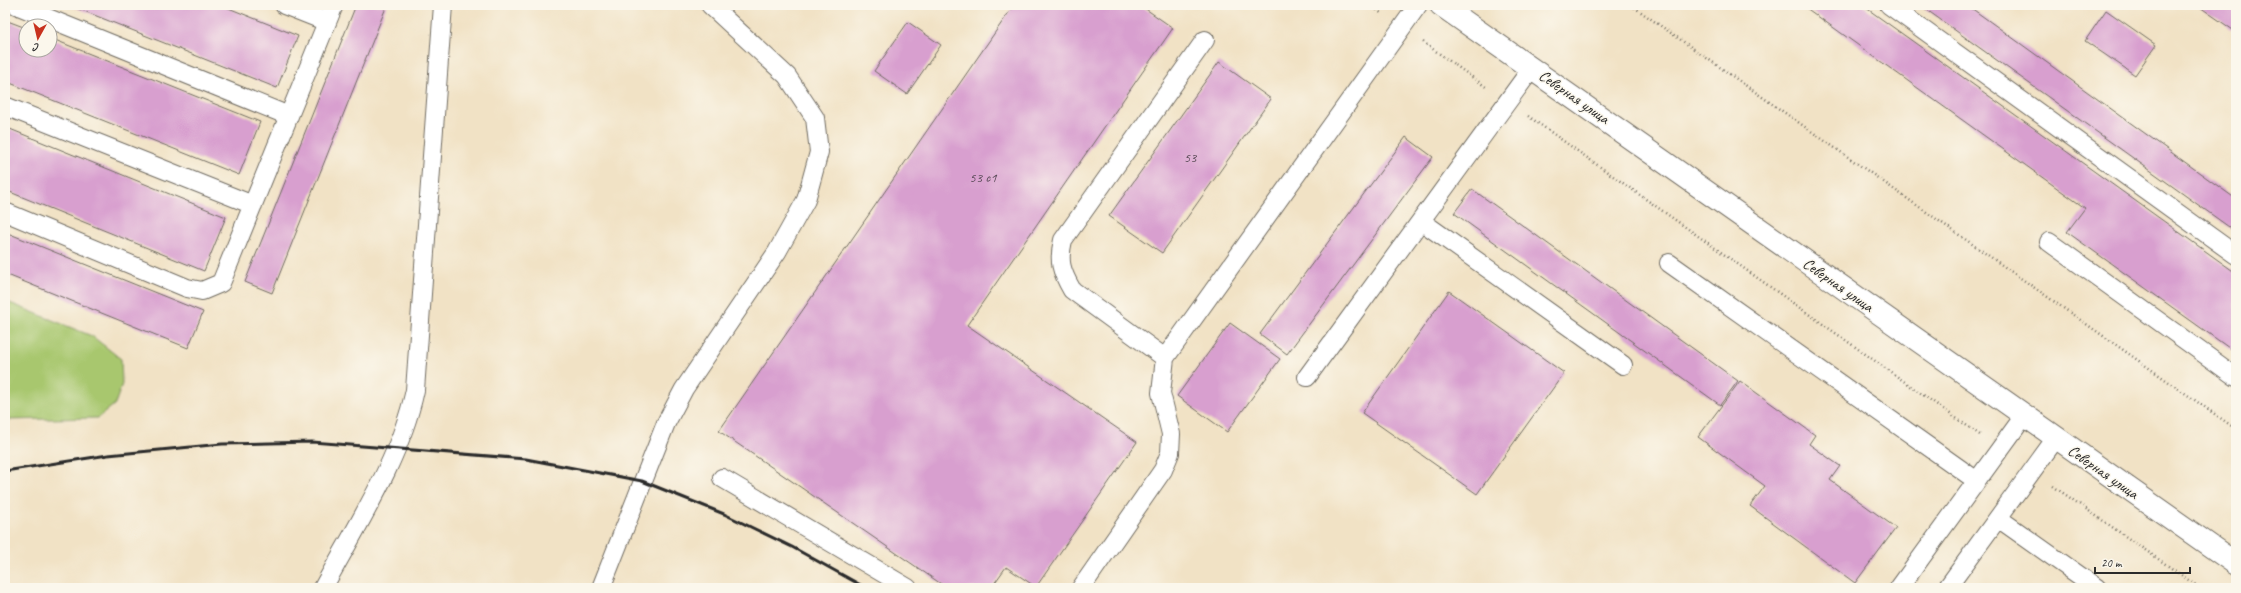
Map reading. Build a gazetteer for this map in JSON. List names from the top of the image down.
{
  "streets": {
    "main road": ["Северная улица"]
  },
  "house_numbers": ["53", "53 с1"],
  "scale_bar": "20 m",
  "north": "bottom"
}
